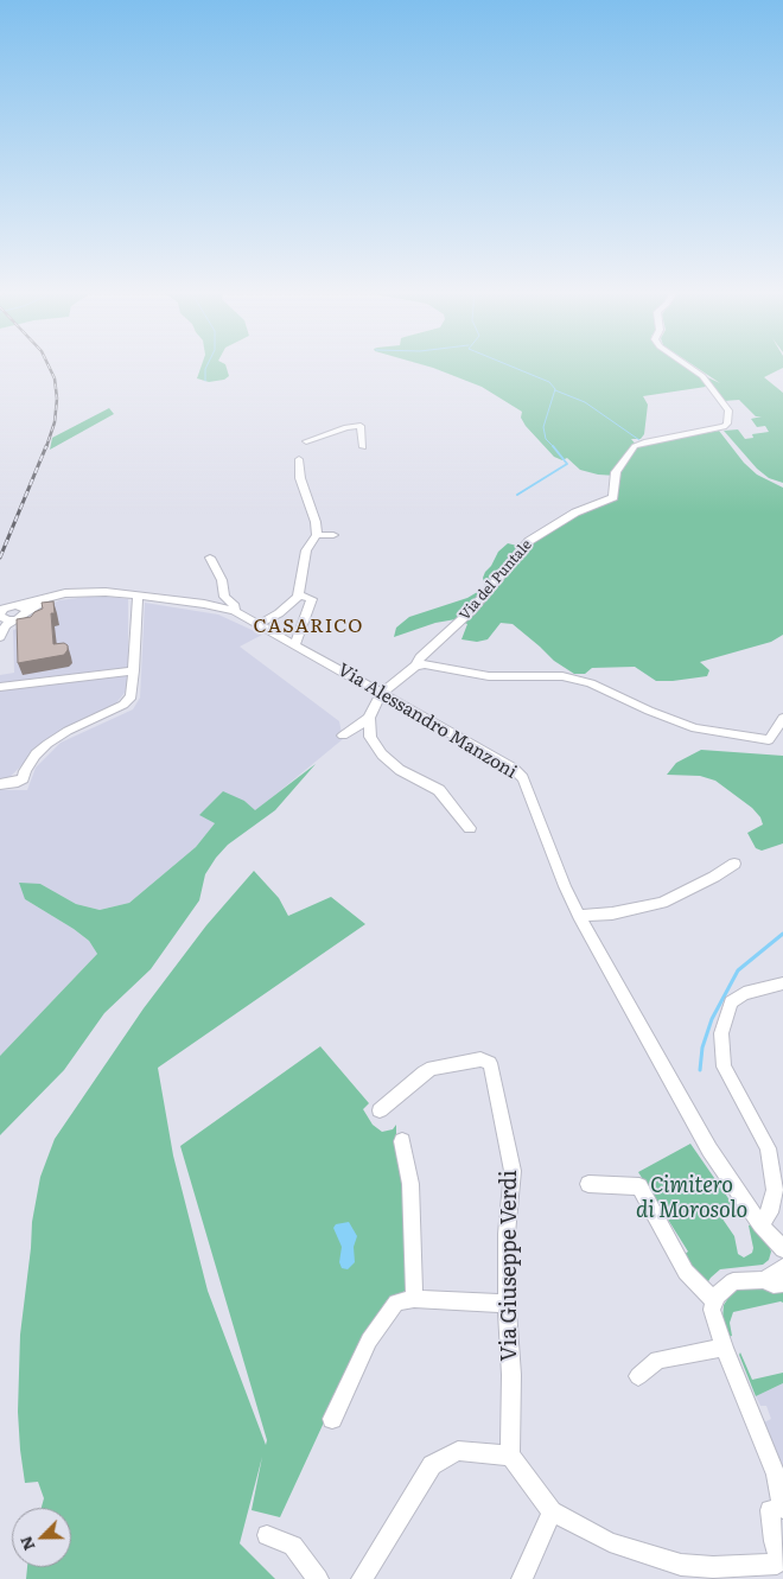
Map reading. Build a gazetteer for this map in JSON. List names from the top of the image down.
{
  "streets": {
    "street": ["Via del Puntale", "Via Alessandro Manzoni", "Via Giuseppe Verdi"]
  },
  "districts": ["CASARICO"],
  "parks": ["Cimitero di Morosolo"],
  "north": "bottom left"
}
